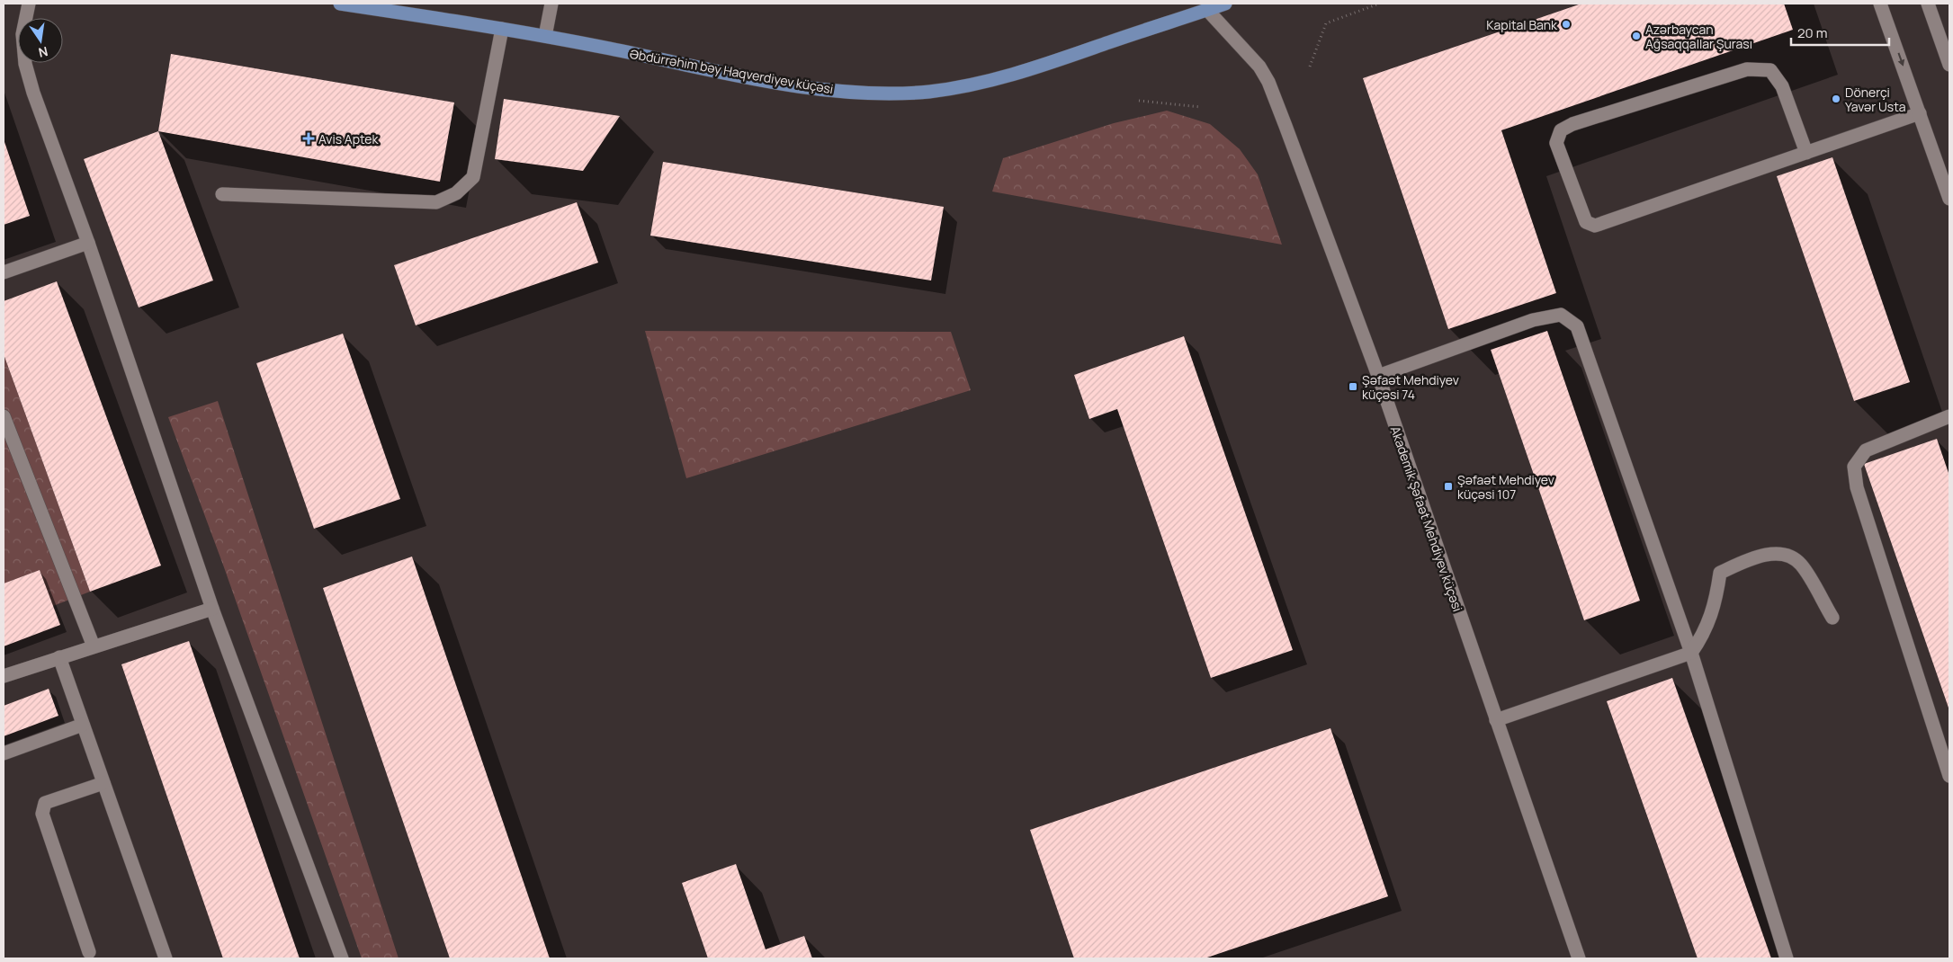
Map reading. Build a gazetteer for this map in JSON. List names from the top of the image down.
{
  "streets": {
    "main road": ["Əbdürrəhim bəy Haqverdiyev küçəsi", "Akademik Şəfaət Mehdiyev küçəsi"]
  },
  "crossings": [
    ["Əbdürrəhim bəy Haqverdiyev küçəsi", "Akademik Şəfaət Mehdiyev küçəsi"]
  ],
  "places": {
    "other": ["Kapital Bank", "Azərbaycan Ağsaqqallar Şurası", "Dönerçi Yavər Usta"],
    "health": ["Avis Aptek"],
    "transit": ["Şəfaət Mehdiyev küçəsi 74", "Şəfaət Mehdiyev küçəsi 107"]
  },
  "scale_bar": "20 m",
  "north": "bottom"
}
